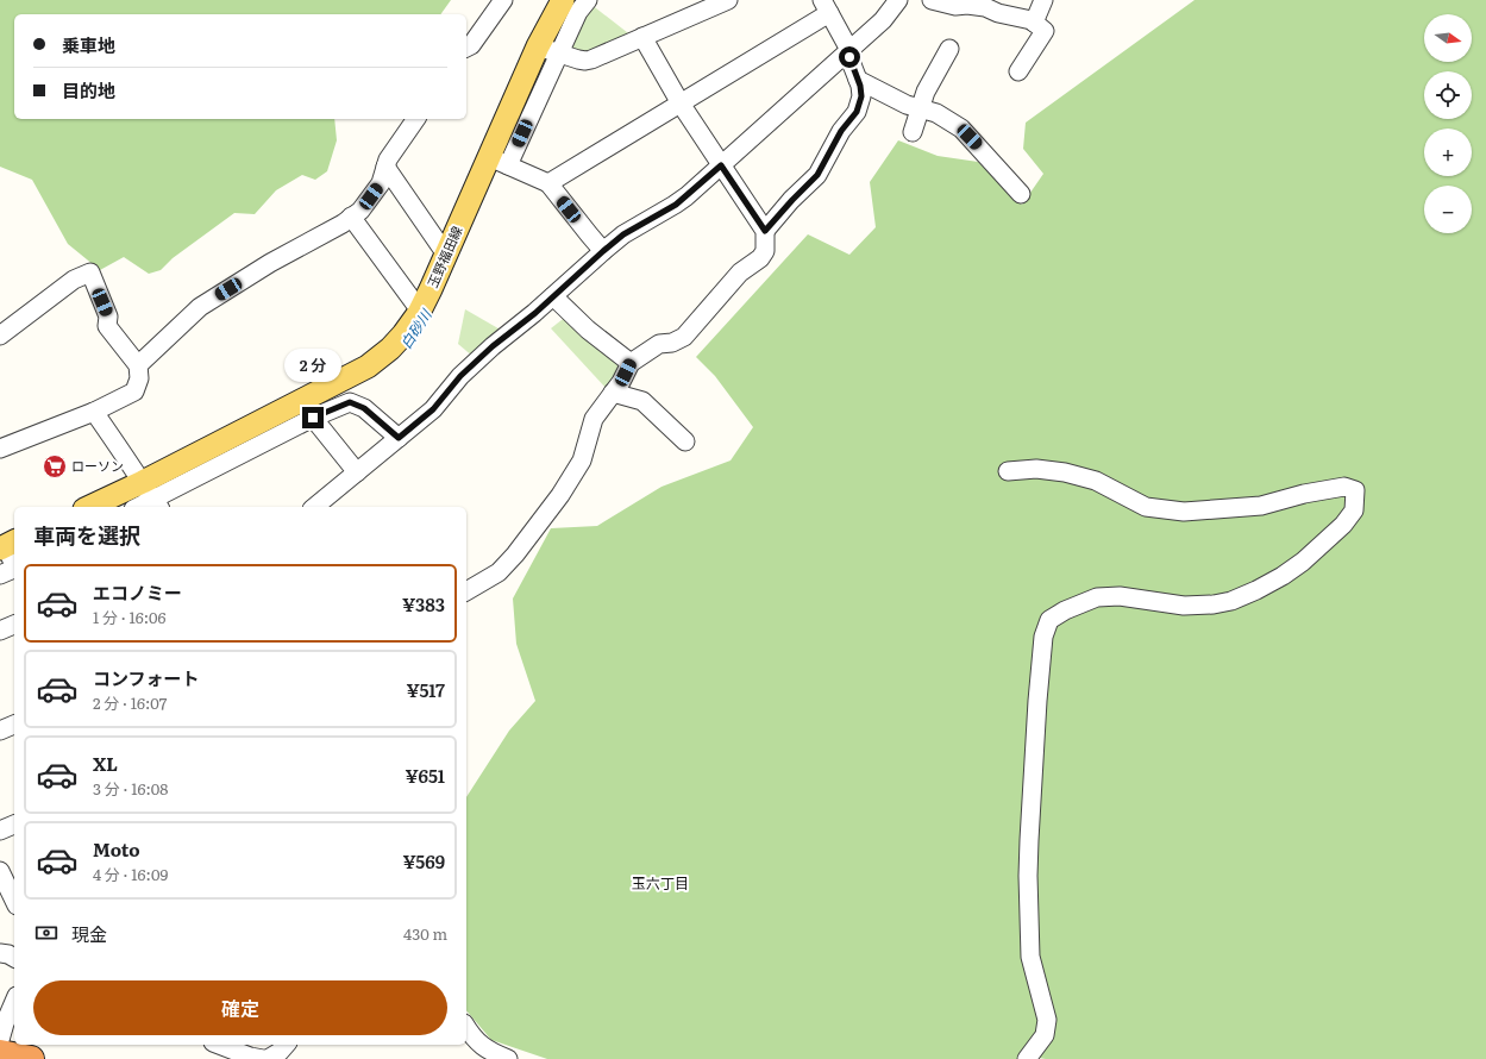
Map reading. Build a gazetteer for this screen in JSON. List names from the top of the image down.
{
  "streets": {
    "main road": ["玉野福田線"]
  },
  "districts": ["玉六丁目"],
  "water": ["白砂川"],
  "places": {
    "supermarket": ["ローソン"]
  },
  "north": "right",
  "page": {
    "map_buttons": ["+", "−"],
    "banner": ["乗車地", "目的地"],
    "bubble": "2 分",
    "heading": "車両を選択",
    "list": [
      {
        "name": "エコノミー",
        "note": "1 分 · 16:06",
        "value": "¥383"
      },
      {
        "name": "コンフォート",
        "note": "2 分 · 16:07",
        "value": "¥517"
      },
      {
        "name": "XL",
        "note": "3 分 · 16:08",
        "value": "¥651"
      },
      {
        "name": "Moto",
        "note": "4 分 · 16:09",
        "value": "¥569"
      }
    ],
    "pay": ["現金", "430 m"],
    "buttons": "確定"
  }
}
